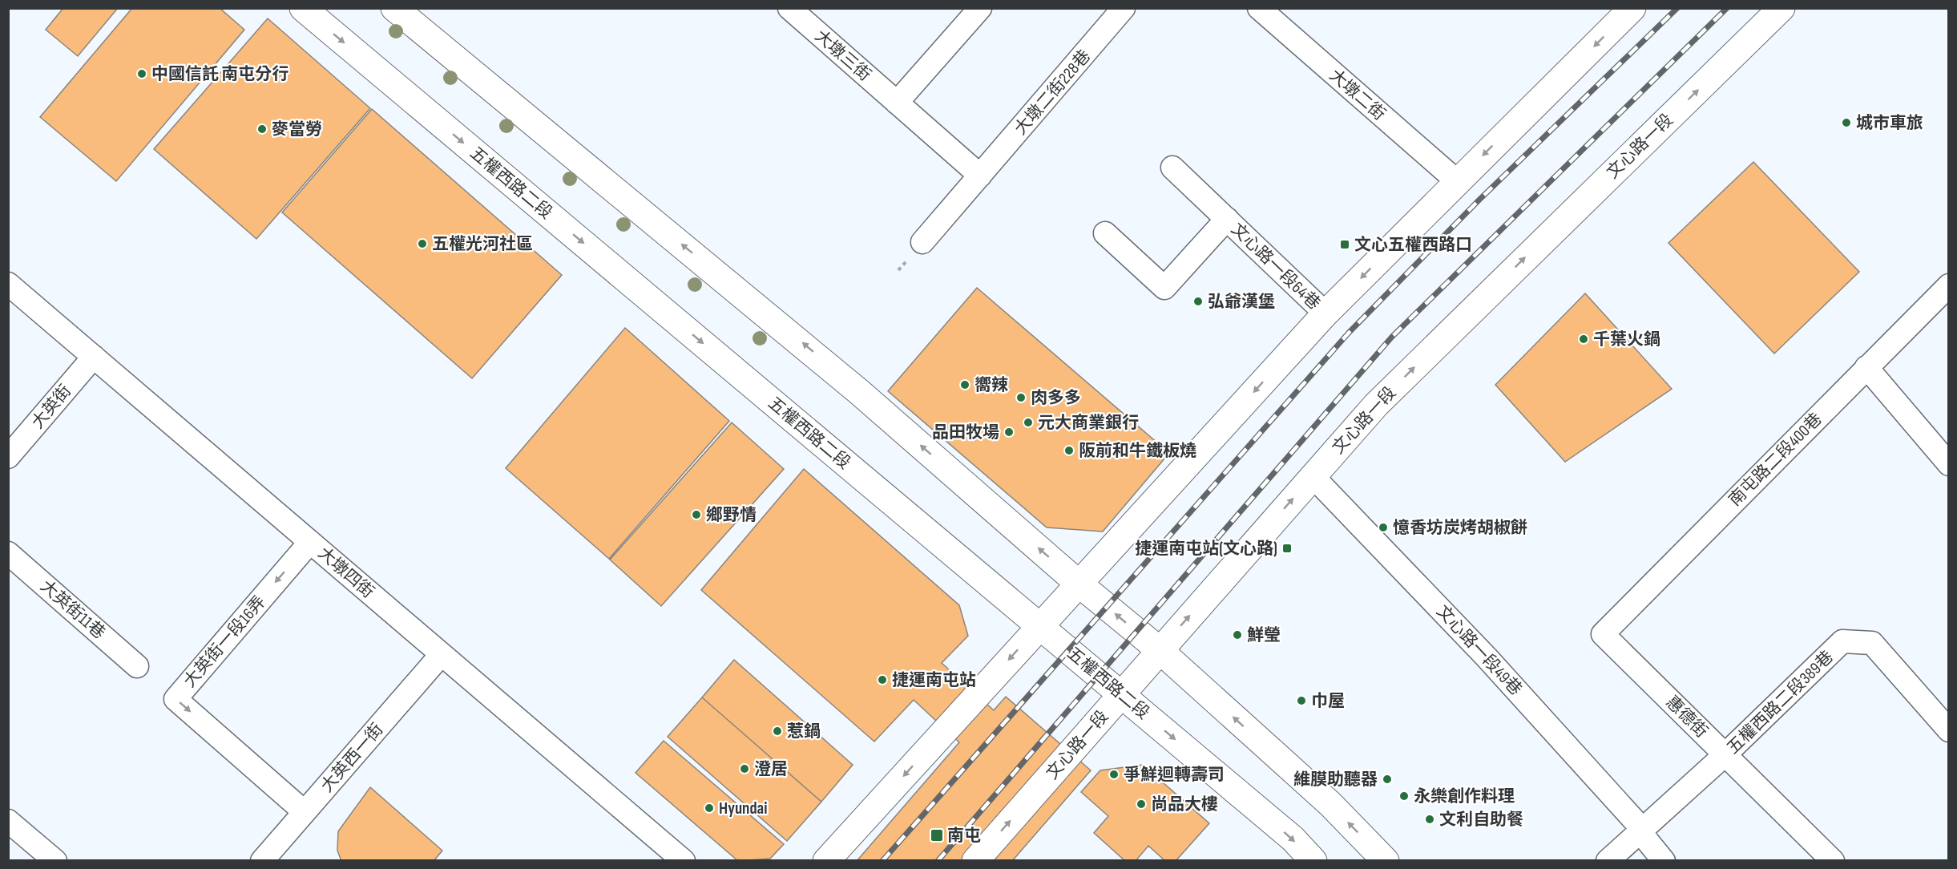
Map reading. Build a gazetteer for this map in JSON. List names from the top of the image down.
{
  "streets": {
    "main road": ["文心路一段", "五權西路二段"],
    "street": [
      "大墩三街",
      "大墩二街228巷",
      "大墩二街",
      "文心路一段64巷",
      "大英街",
      "南屯路二段400巷",
      "大墩四街",
      "大英街11巷",
      "大英街一段16弄",
      "文心路一段49巷",
      "五權西路二段389巷",
      "惠德街",
      "大英西一街"
    ]
  },
  "crossings": [
    ["文心路一段", "五權西路二段"],
    ["文心路一段", "文心路一段49巷"],
    ["大英街", "大墩四街"],
    ["南屯路二段400巷", "惠德街"],
    ["大墩四街", "大英街一段16弄"],
    ["大墩四街", "大英西一街"],
    ["大英街一段16弄", "大英西一街"],
    ["文心路一段49巷", "五權西路二段389巷"],
    ["五權西路二段389巷", "惠德街"]
  ],
  "places": {
    "other": [
      "中國信託 南屯分行",
      "城市車旅",
      "麥當勞",
      "五權光河社區",
      "弘爺漢堡",
      "千葉火鍋",
      "嚮辣",
      "肉多多",
      "元大商業銀行",
      "品田牧場",
      "阪前和牛鐵板燒",
      "鄉野情",
      "憶香坊炭烤胡椒餅",
      "鮮瑩",
      "捷運南屯站",
      "巾屋",
      "惹鍋",
      "澄居",
      "爭鮮迴轉壽司",
      "維膜助聽器",
      "永樂創作料理",
      "尚品大樓",
      "Hyundai",
      "文利自助餐"
    ],
    "transit": ["文心五權西路口", "捷運南屯站(文心路)", "南屯"]
  }
}
